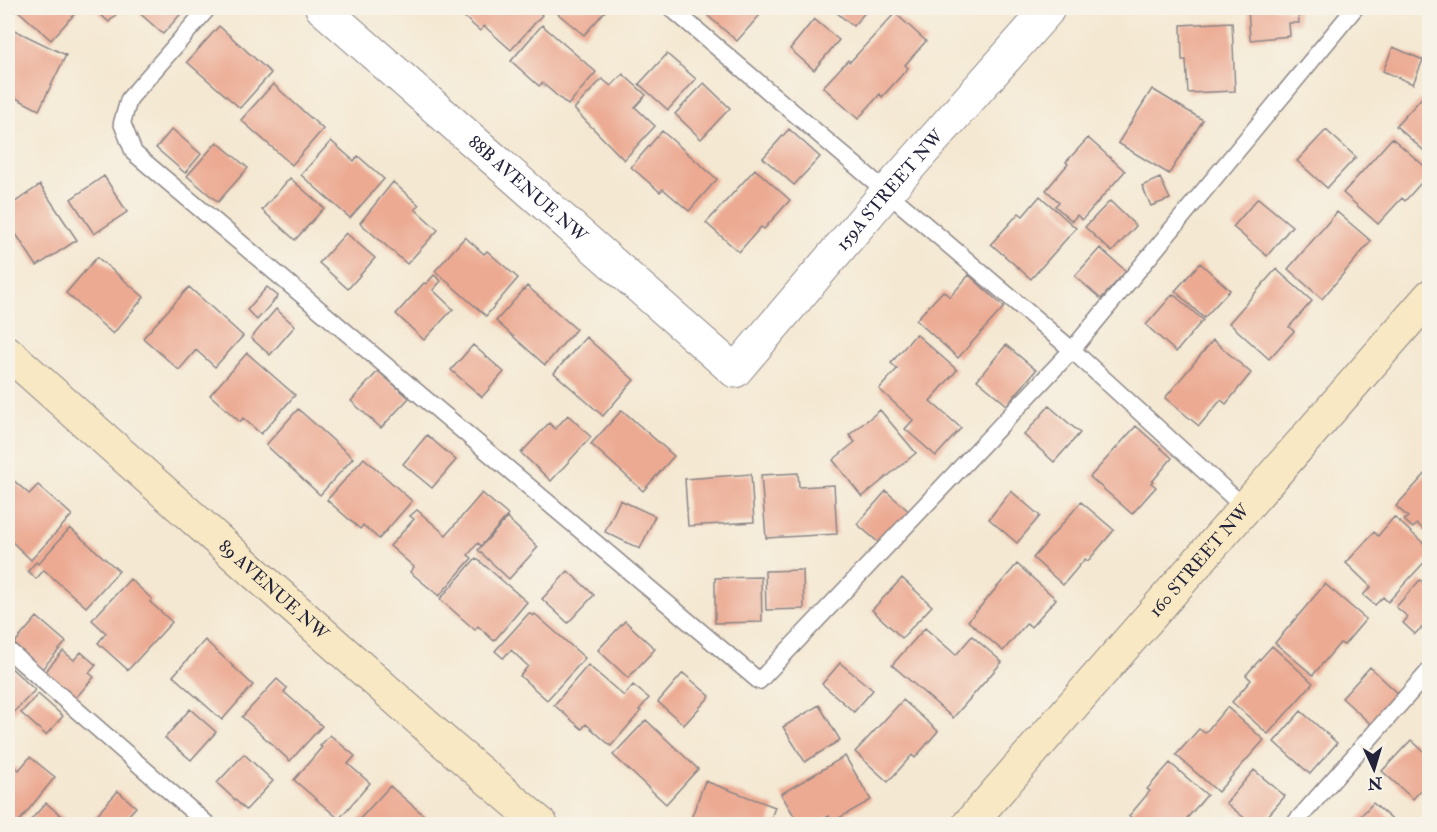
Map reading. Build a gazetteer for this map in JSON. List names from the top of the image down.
{
  "streets": {
    "street": [
      "88B AVENUE NW",
      "159A STREET NW",
      "160 STREET NW",
      "89 AVENUE NW"
    ]
  },
  "crossings": [
    ["88B AVENUE NW", "159A STREET NW"]
  ],
  "north": "bottom"
}
